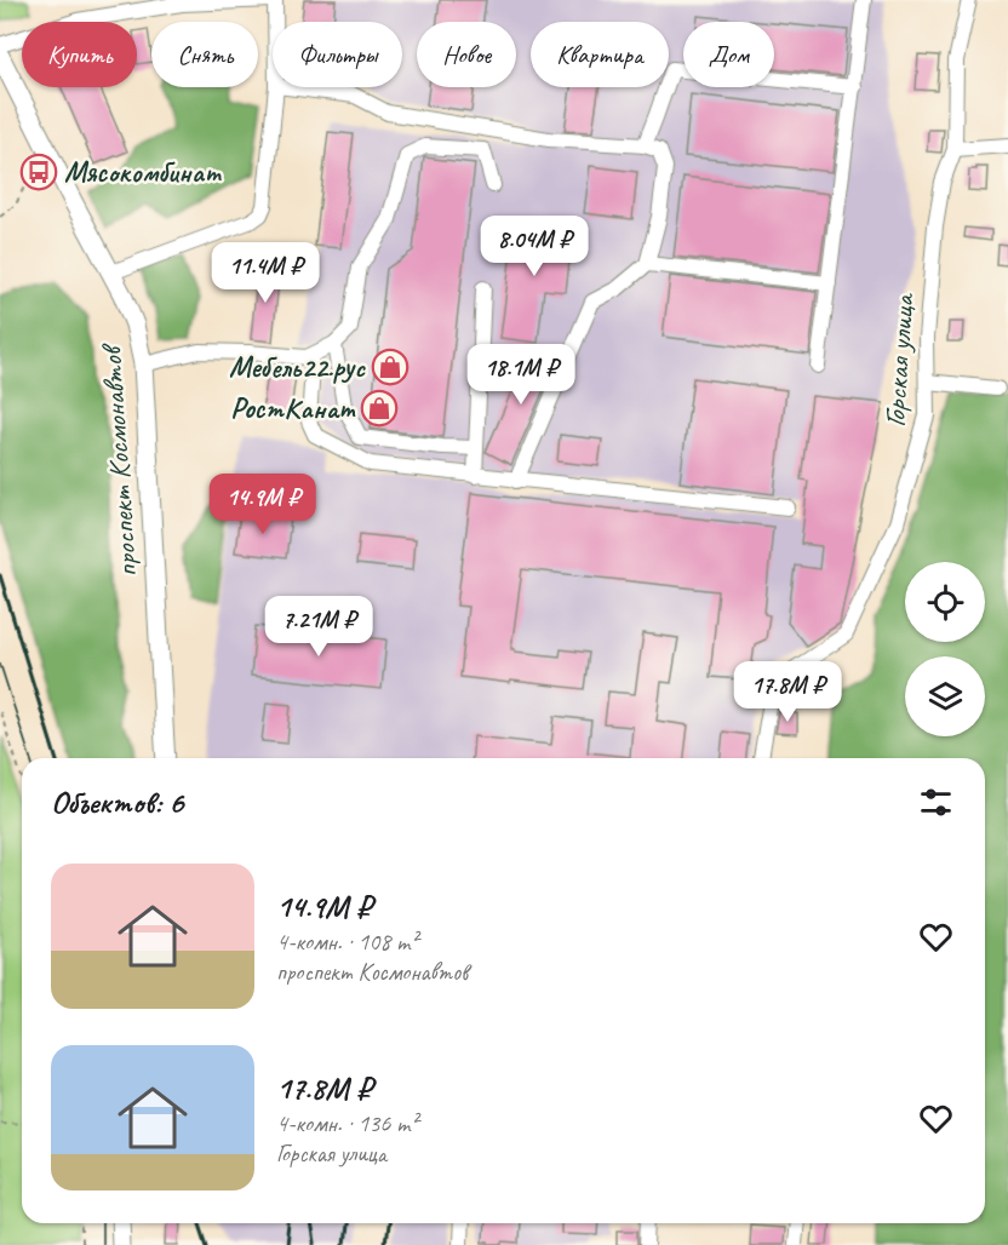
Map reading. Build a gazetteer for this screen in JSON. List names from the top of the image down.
{
  "streets": {
    "main road": ["проспект Космонавтов"],
    "street": ["Горская улица"]
  },
  "places": {
    "bus stop": ["Мясокомбинат"],
    "shop": ["Мебель22.рус", "РостКанат"]
  },
  "page": {
    "chip": [
      "Купить",
      "Снять",
      "Фильтры",
      "Новое",
      "Квартира",
      "Дом"
    ],
    "price": [
      "8.04M ₽",
      "11.4M ₽",
      "18.1M ₽",
      "14.9M ₽",
      "7.21M ₽",
      "17.8M ₽"
    ],
    "heading": "Объектов: 6",
    "list": [
      {
        "name": "14.9M ₽",
        "note": "4-комн. · 108 m² · проспект Космонавтов"
      },
      {
        "name": "17.8M ₽",
        "note": "4-комн. · 136 m² · Горская улица"
      }
    ]
  }
}
